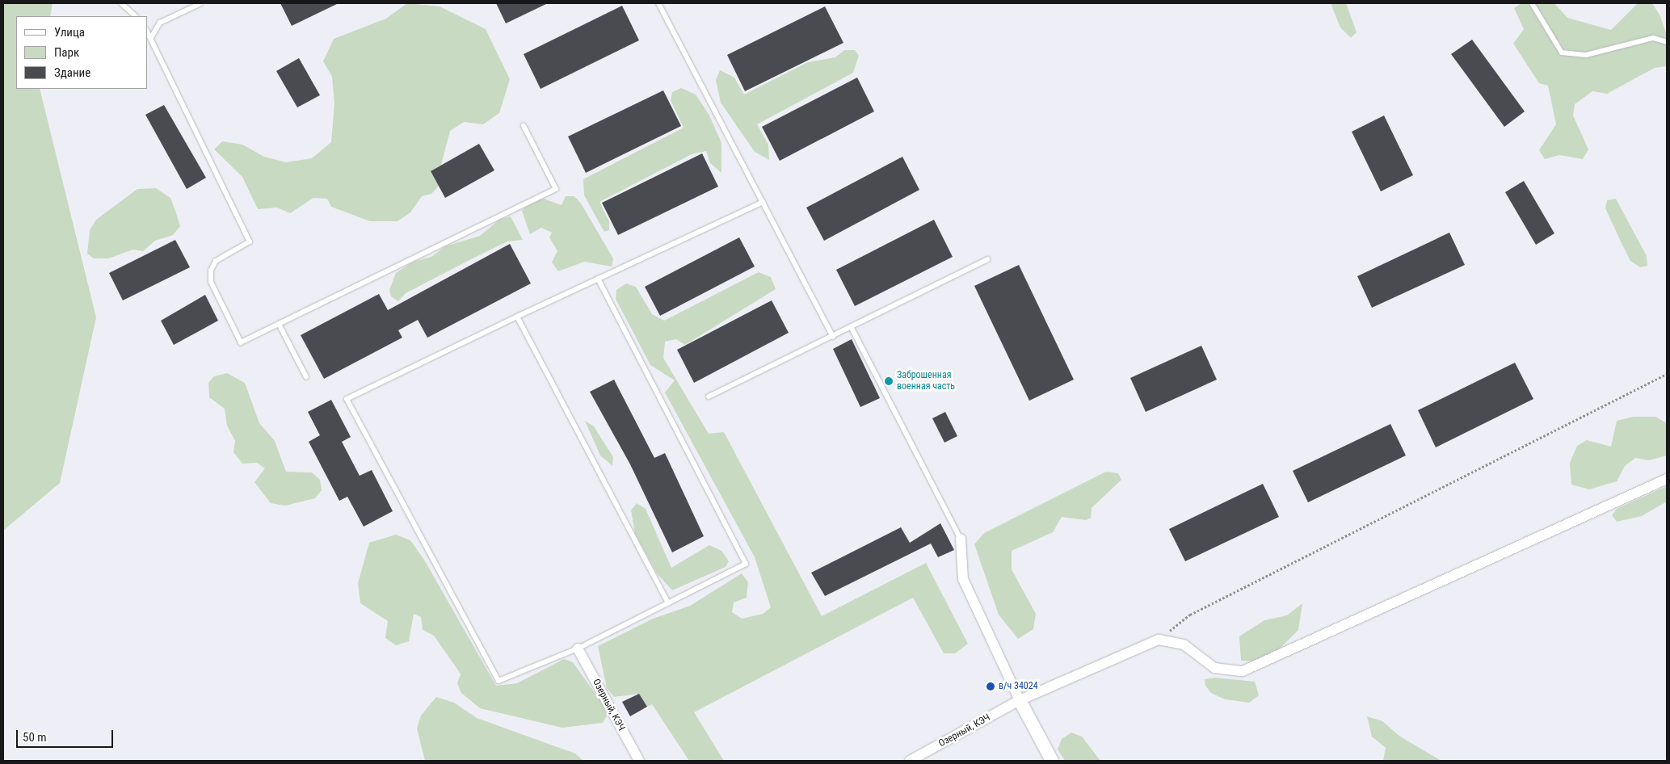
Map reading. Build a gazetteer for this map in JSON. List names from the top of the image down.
{
  "streets": {
    "street": ["Озерный, КЭЧ"]
  },
  "places": ["Заброшенная военная часть", "в/ч 34024"],
  "legend": ["Улица", "Парк", "Здание"],
  "scale_bar": "50 m"
}
